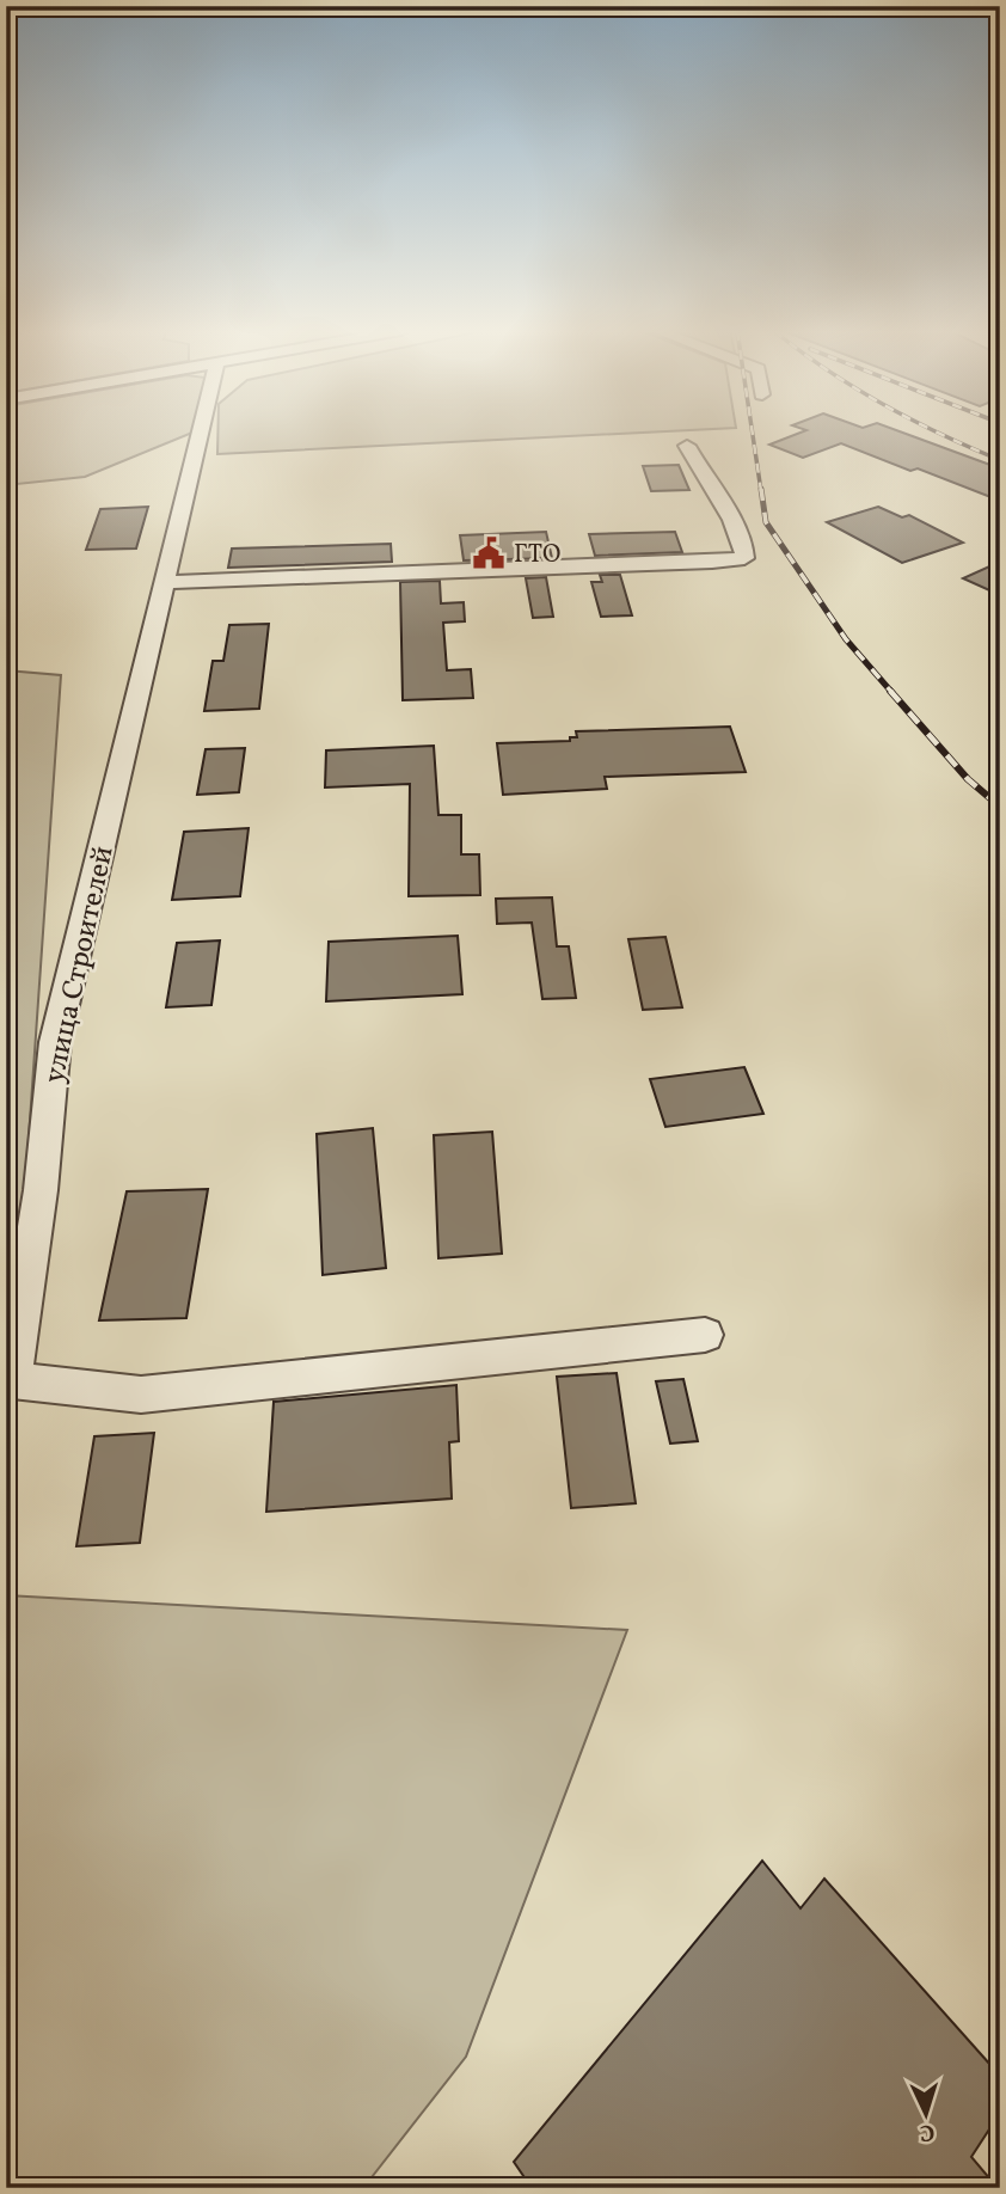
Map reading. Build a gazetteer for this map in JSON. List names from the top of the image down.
{
  "streets": {
    "street": ["улица Строителей"]
  },
  "places": {
    "public building": ["ГТО"]
  },
  "north": "bottom"
}
